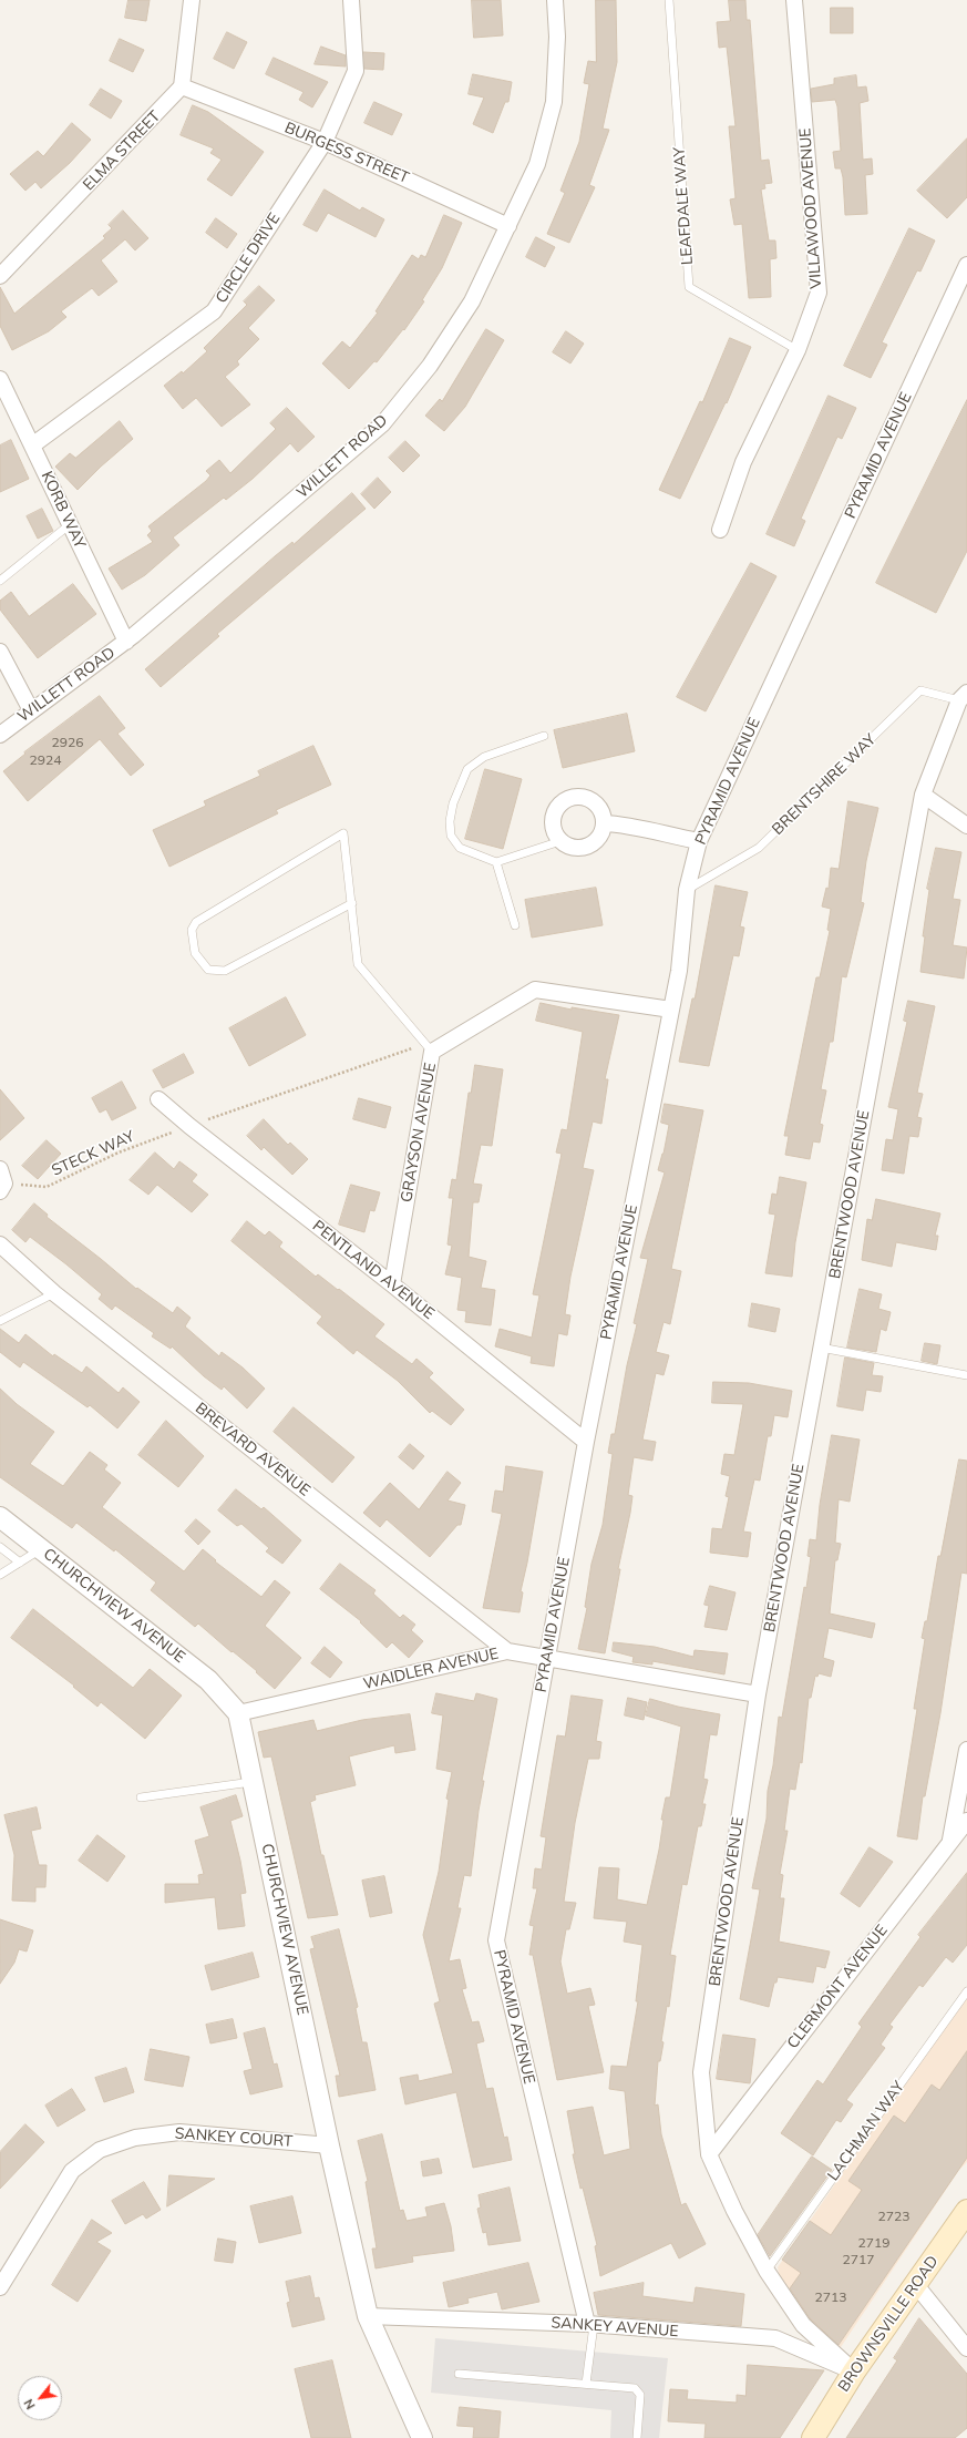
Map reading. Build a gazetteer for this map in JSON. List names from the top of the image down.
{
  "streets": {
    "main road": ["BROWNSVILLE ROAD"],
    "street": [
      "ELMA STREET",
      "BURGESS STREET",
      "VILLAWOOD AVENUE",
      "CIRCLE DRIVE",
      "PYRAMID AVENUE",
      "WILLETT ROAD",
      "KORB WAY",
      "GRAYSON AVENUE",
      "BRENTWOOD AVENUE",
      "PENTLAND AVENUE",
      "BREVARD AVENUE",
      "CHURCHVIEW AVENUE",
      "WAIDLER AVENUE",
      "CLERMONT AVENUE",
      "SANKEY COURT",
      "SANKEY AVENUE"
    ],
    "lane": ["LEAFDALE WAY", "BRENTSHIRE WAY", "LACHMAN WAY"],
    "path": ["STECK WAY"]
  },
  "crossings": [
    ["ELMA STREET", "BURGESS STREET"],
    ["BURGESS STREET", "CIRCLE DRIVE"],
    ["BURGESS STREET", "WILLETT ROAD"],
    ["LEAFDALE WAY", "VILLAWOOD AVENUE"],
    ["CIRCLE DRIVE", "KORB WAY"],
    ["PYRAMID AVENUE", "BRENTSHIRE WAY"],
    ["PYRAMID AVENUE", "GRAYSON AVENUE"],
    ["PYRAMID AVENUE", "PENTLAND AVENUE"],
    ["PYRAMID AVENUE", "WAIDLER AVENUE"],
    ["PYRAMID AVENUE", "SANKEY AVENUE"],
    ["WILLETT ROAD", "KORB WAY"],
    ["BRENTSHIRE WAY", "BRENTWOOD AVENUE"],
    ["GRAYSON AVENUE", "STECK WAY"],
    ["GRAYSON AVENUE", "PENTLAND AVENUE"],
    ["STECK WAY", "PENTLAND AVENUE"],
    ["BRENTWOOD AVENUE", "WAIDLER AVENUE"],
    ["BRENTWOOD AVENUE", "CLERMONT AVENUE"],
    ["BRENTWOOD AVENUE", "LACHMAN WAY"],
    ["BRENTWOOD AVENUE", "BROWNSVILLE ROAD"],
    ["BRENTWOOD AVENUE", "SANKEY AVENUE"],
    ["BREVARD AVENUE", "WAIDLER AVENUE"],
    ["CHURCHVIEW AVENUE", "WAIDLER AVENUE"],
    ["CHURCHVIEW AVENUE", "SANKEY COURT"],
    ["CHURCHVIEW AVENUE", "SANKEY AVENUE"],
    ["BROWNSVILLE ROAD", "SANKEY AVENUE"]
  ],
  "house_numbers": [
    "2926",
    "2924",
    "2723",
    "2719",
    "2717",
    "2713"
  ],
  "north": "bottom left"
}
